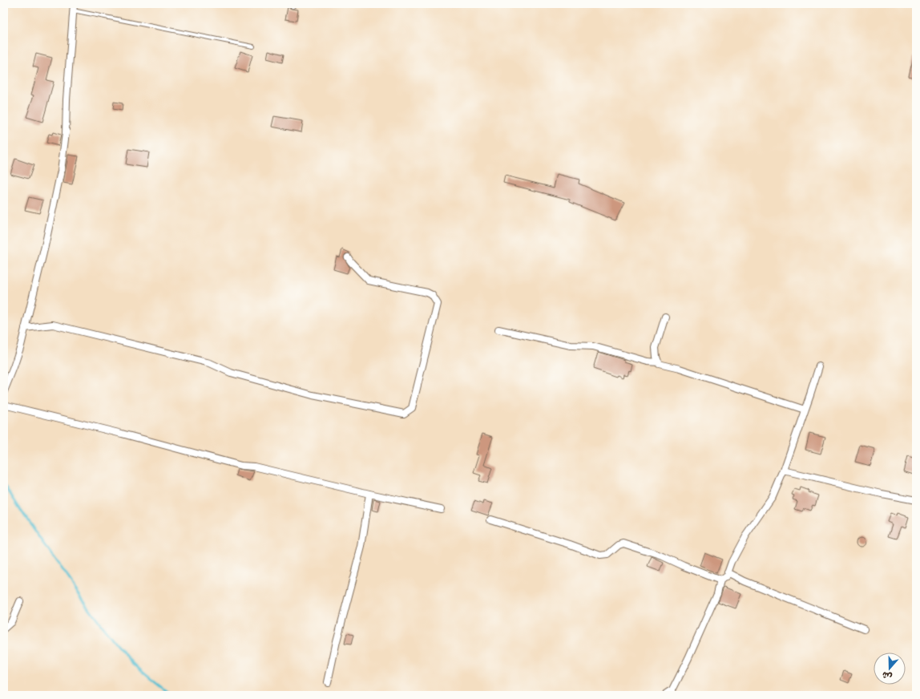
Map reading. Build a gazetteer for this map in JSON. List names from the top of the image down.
{
  "north": "bottom"
}
